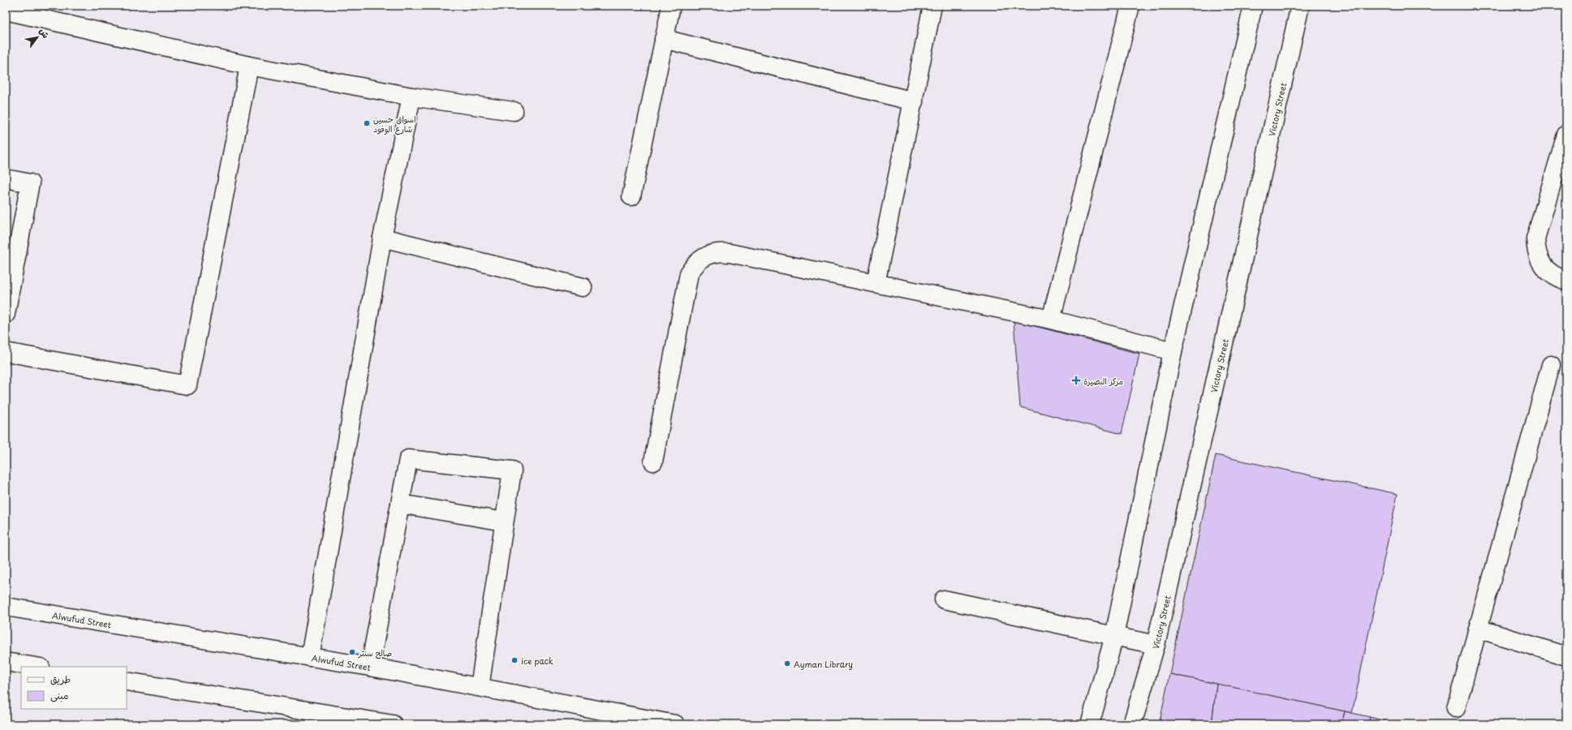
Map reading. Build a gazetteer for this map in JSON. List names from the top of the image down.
{
  "streets": {
    "street": ["Victory Street", "Alwufud Street"]
  },
  "places": {
    "other": [
      "اسواق حسين شارع الوفود",
      "صالح سنتر",
      "ice pack",
      "Ayman Library"
    ],
    "health": ["مركز البصيرة"]
  },
  "legend": ["طريق", "مبنى"],
  "north": "top right"
}
